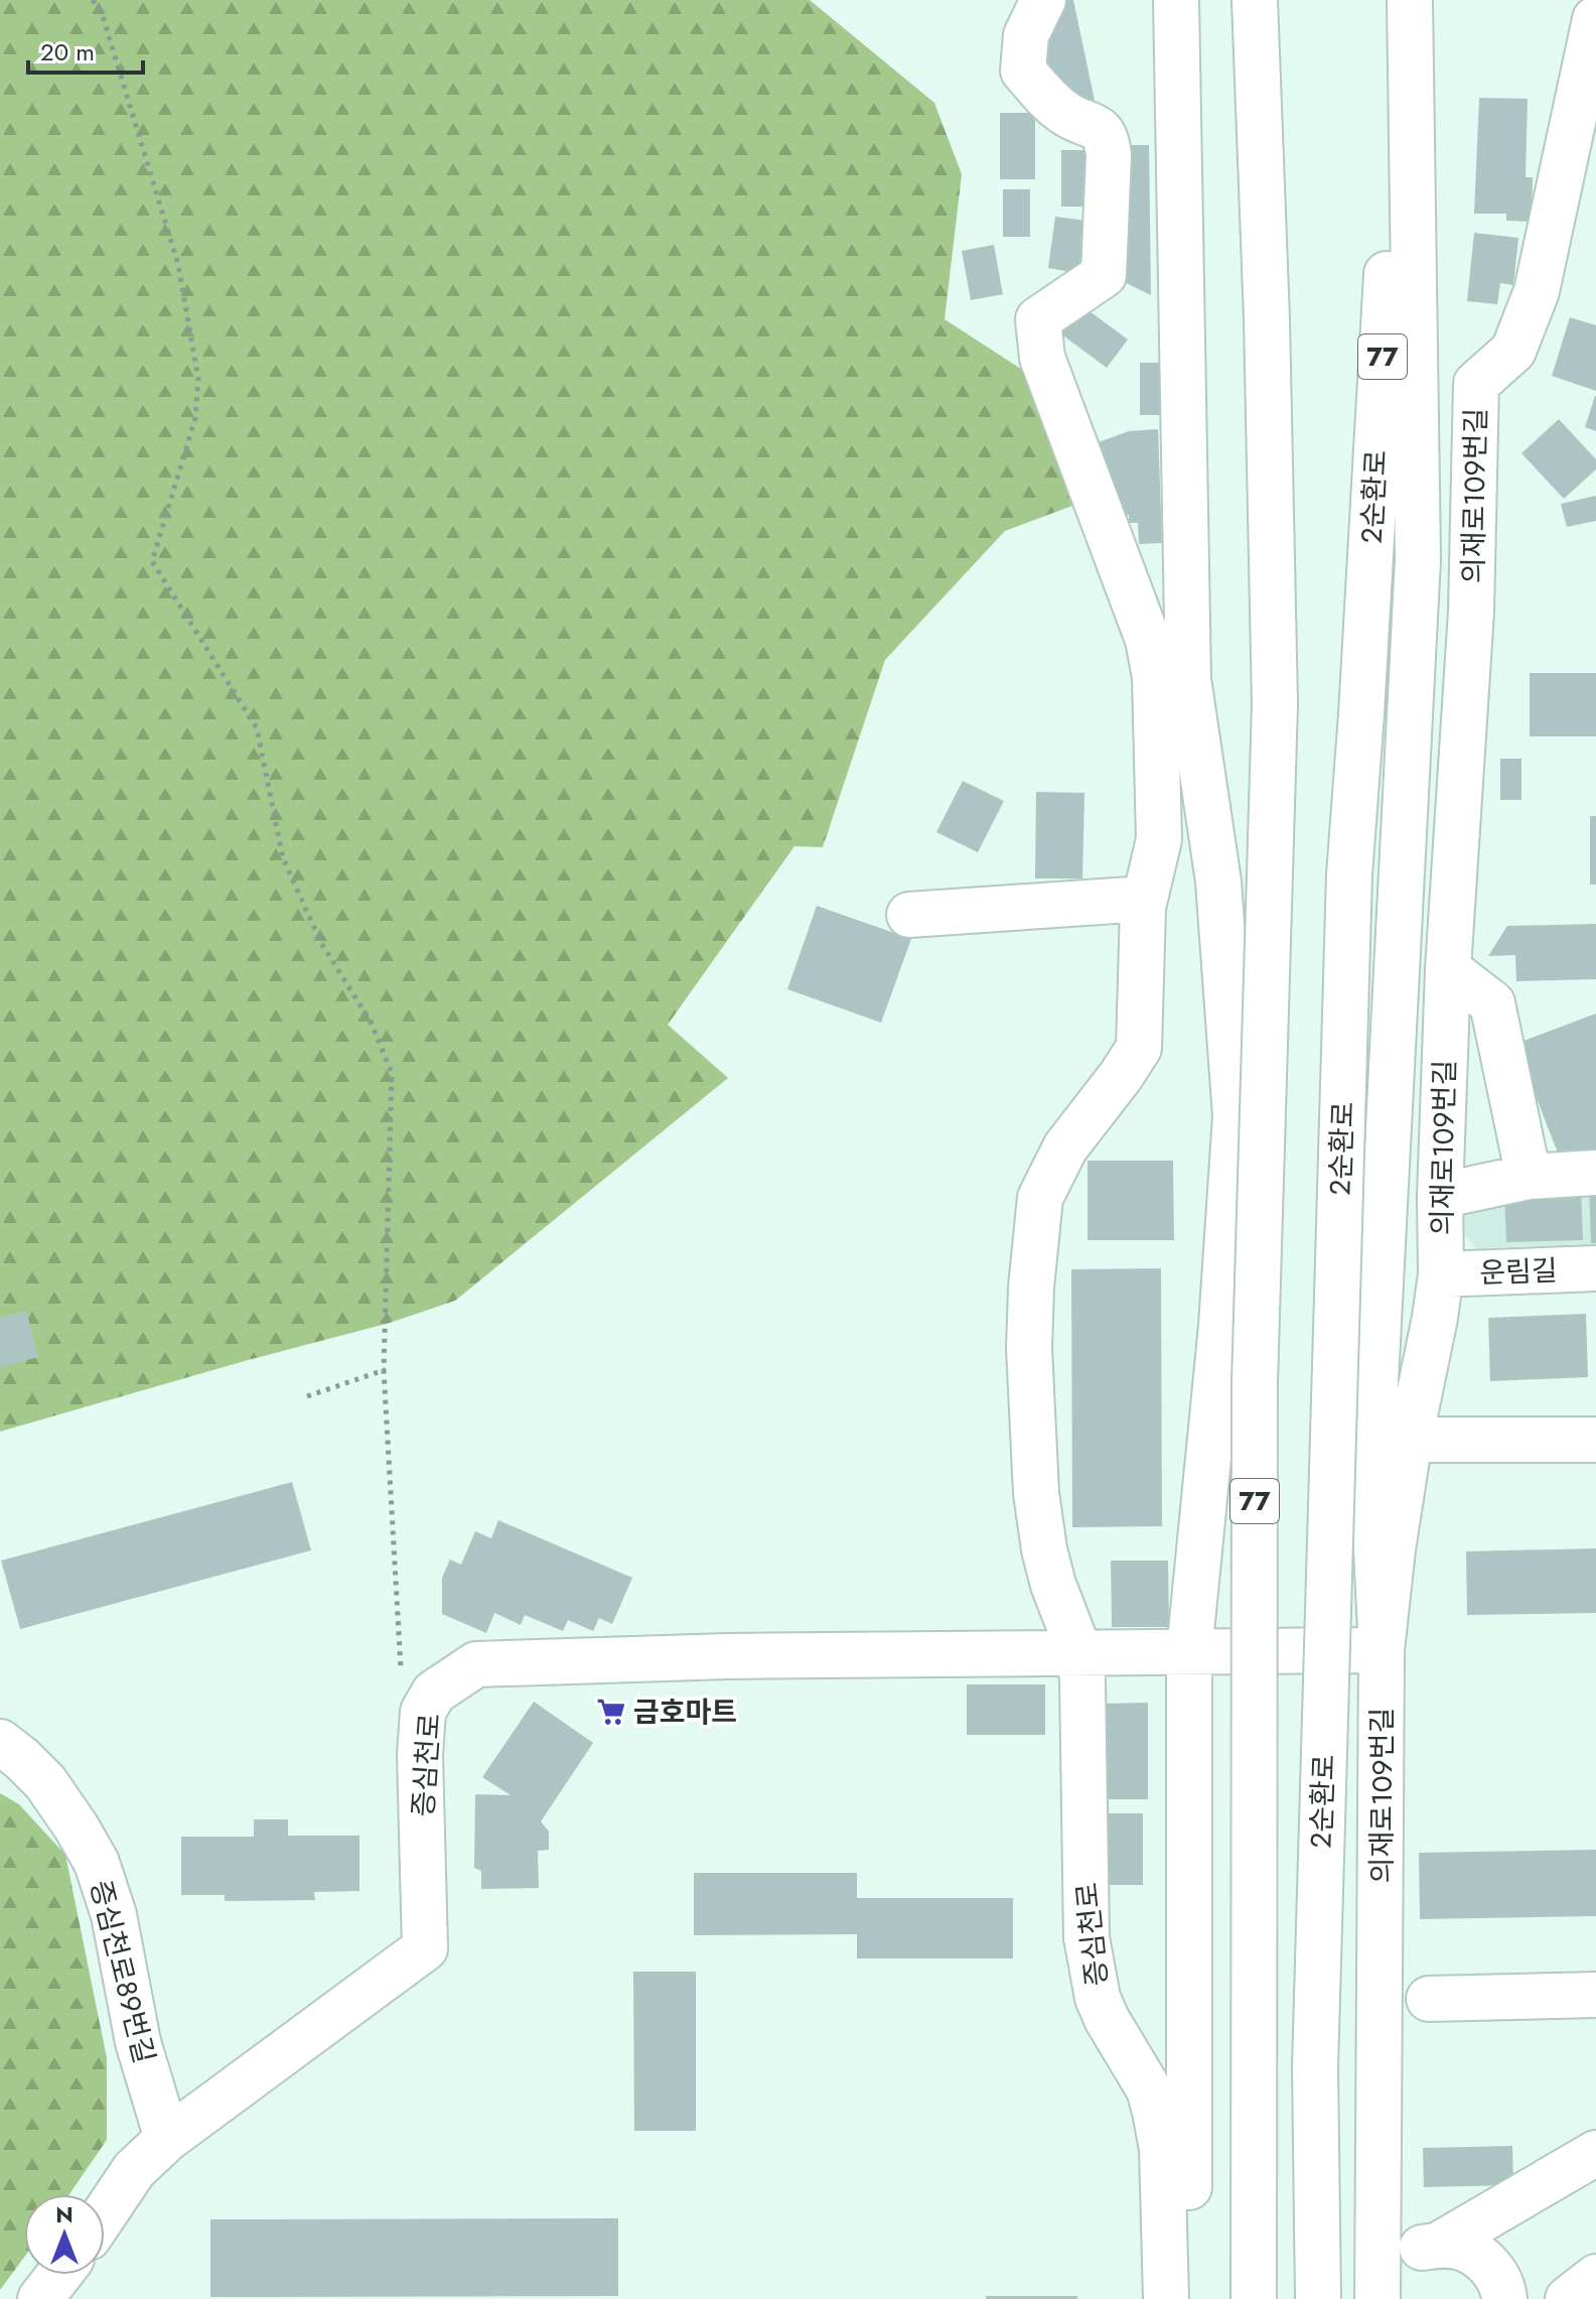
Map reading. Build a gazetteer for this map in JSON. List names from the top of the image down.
{
  "streets": {
    "main road": [
      "77",
      "의재로109번길",
      "2순환로",
      "운림길",
      "증심천로",
      "증심천로89번길"
    ]
  },
  "crossings": [
    ["의재로109번길", "운림길"],
    ["의재로109번길", "증심천로"],
    ["증심천로", "증심천로89번길"]
  ],
  "places": {
    "supermarket": ["금호마트"]
  },
  "scale_bar": "20 m",
  "north": "top"
}
